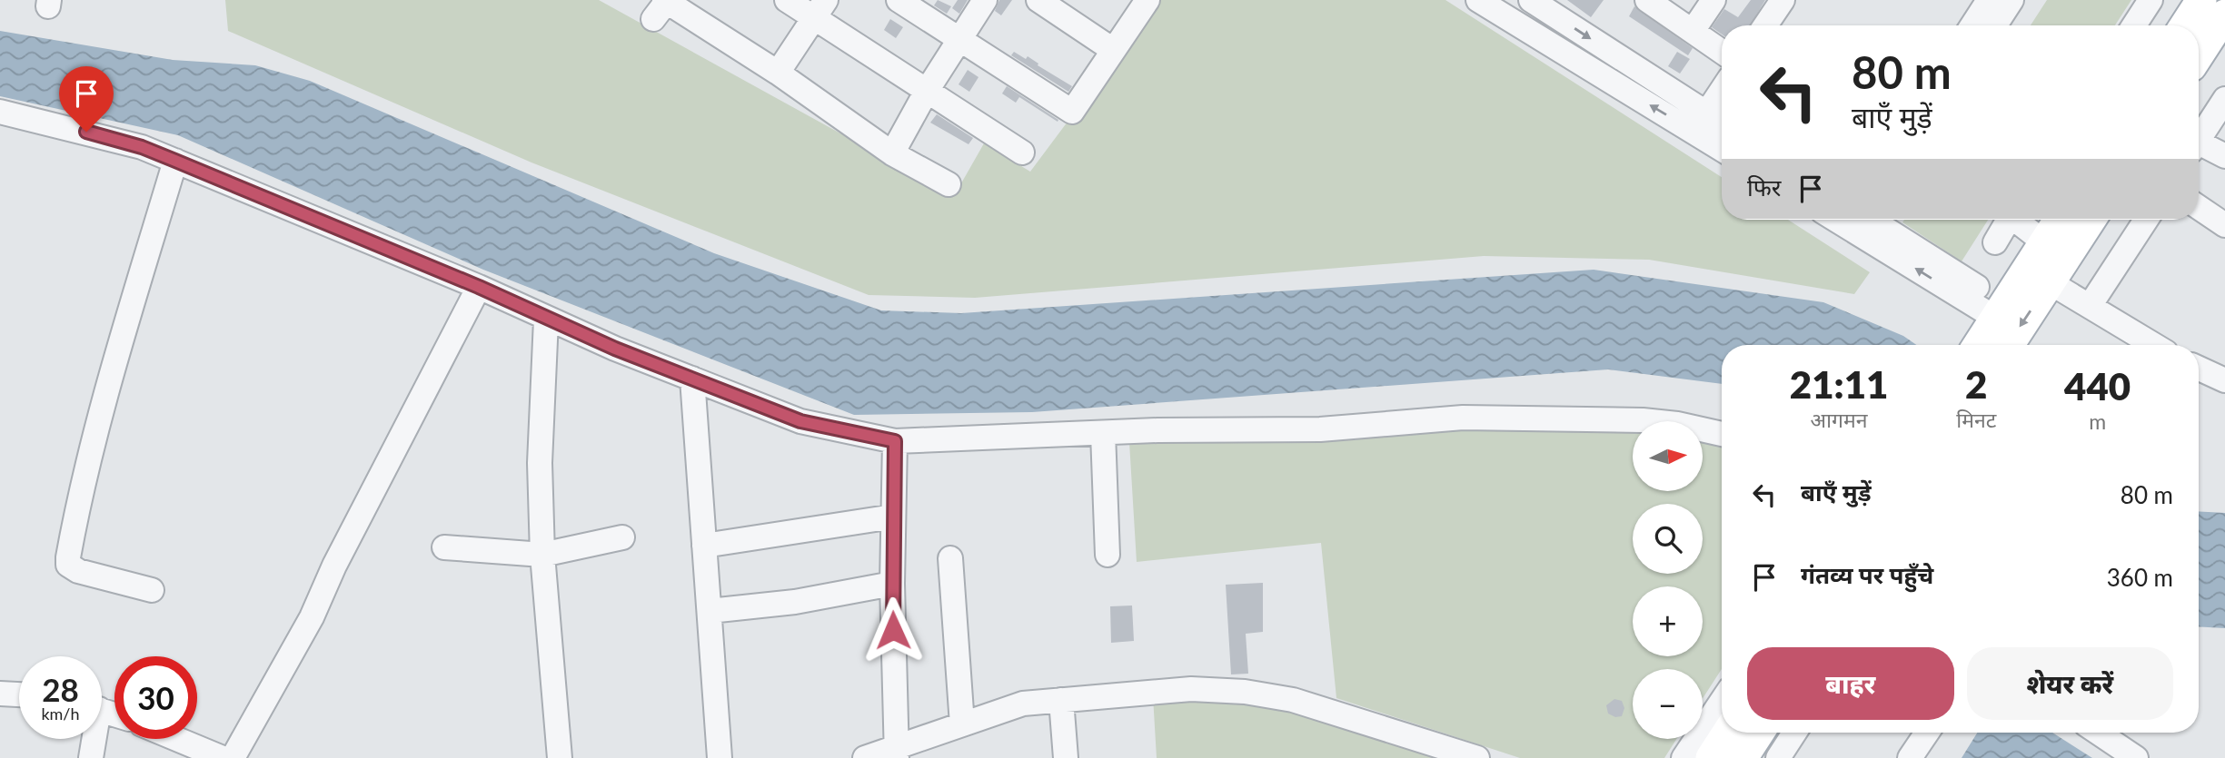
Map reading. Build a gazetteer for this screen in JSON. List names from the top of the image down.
{
  "north": "right",
  "page": {
    "turn": ["80 m", "बाएँ मुड़ें"],
    "then": "फिर",
    "eta": [
      "21:11",
      "आगमन",
      "2",
      "मिनट",
      "440",
      "m"
    ],
    "map_buttons": ["+", "−"],
    "list": [
      {
        "name": "बाएँ मुड़ें",
        "value": "80 m"
      },
      {
        "name": "गंतव्य पर पहुँचे",
        "value": "360 m"
      }
    ],
    "buttons": ["बाहर", "शेयर करें"],
    "speed": "28 km/h",
    "limit": "30"
  }
}
